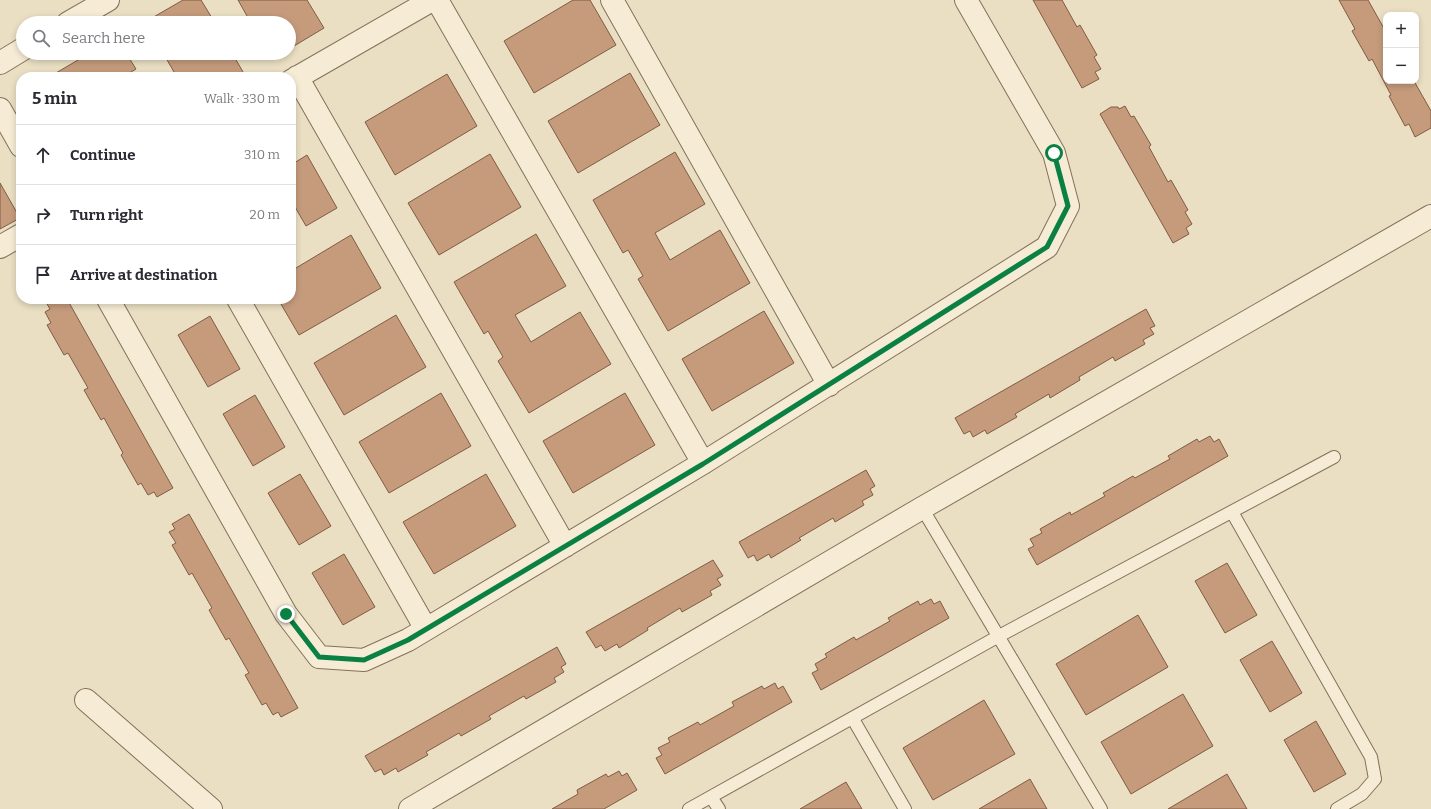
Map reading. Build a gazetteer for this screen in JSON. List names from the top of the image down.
{
  "page": {
    "map_buttons": ["+", "−"],
    "search": "Search here",
    "heading": ["5 min", "Walk · 330 m"],
    "list": [
      ["Continue", "310 m"],
      ["Turn right", "20 m"],
      "Arrive at destination"
    ]
  }
}
